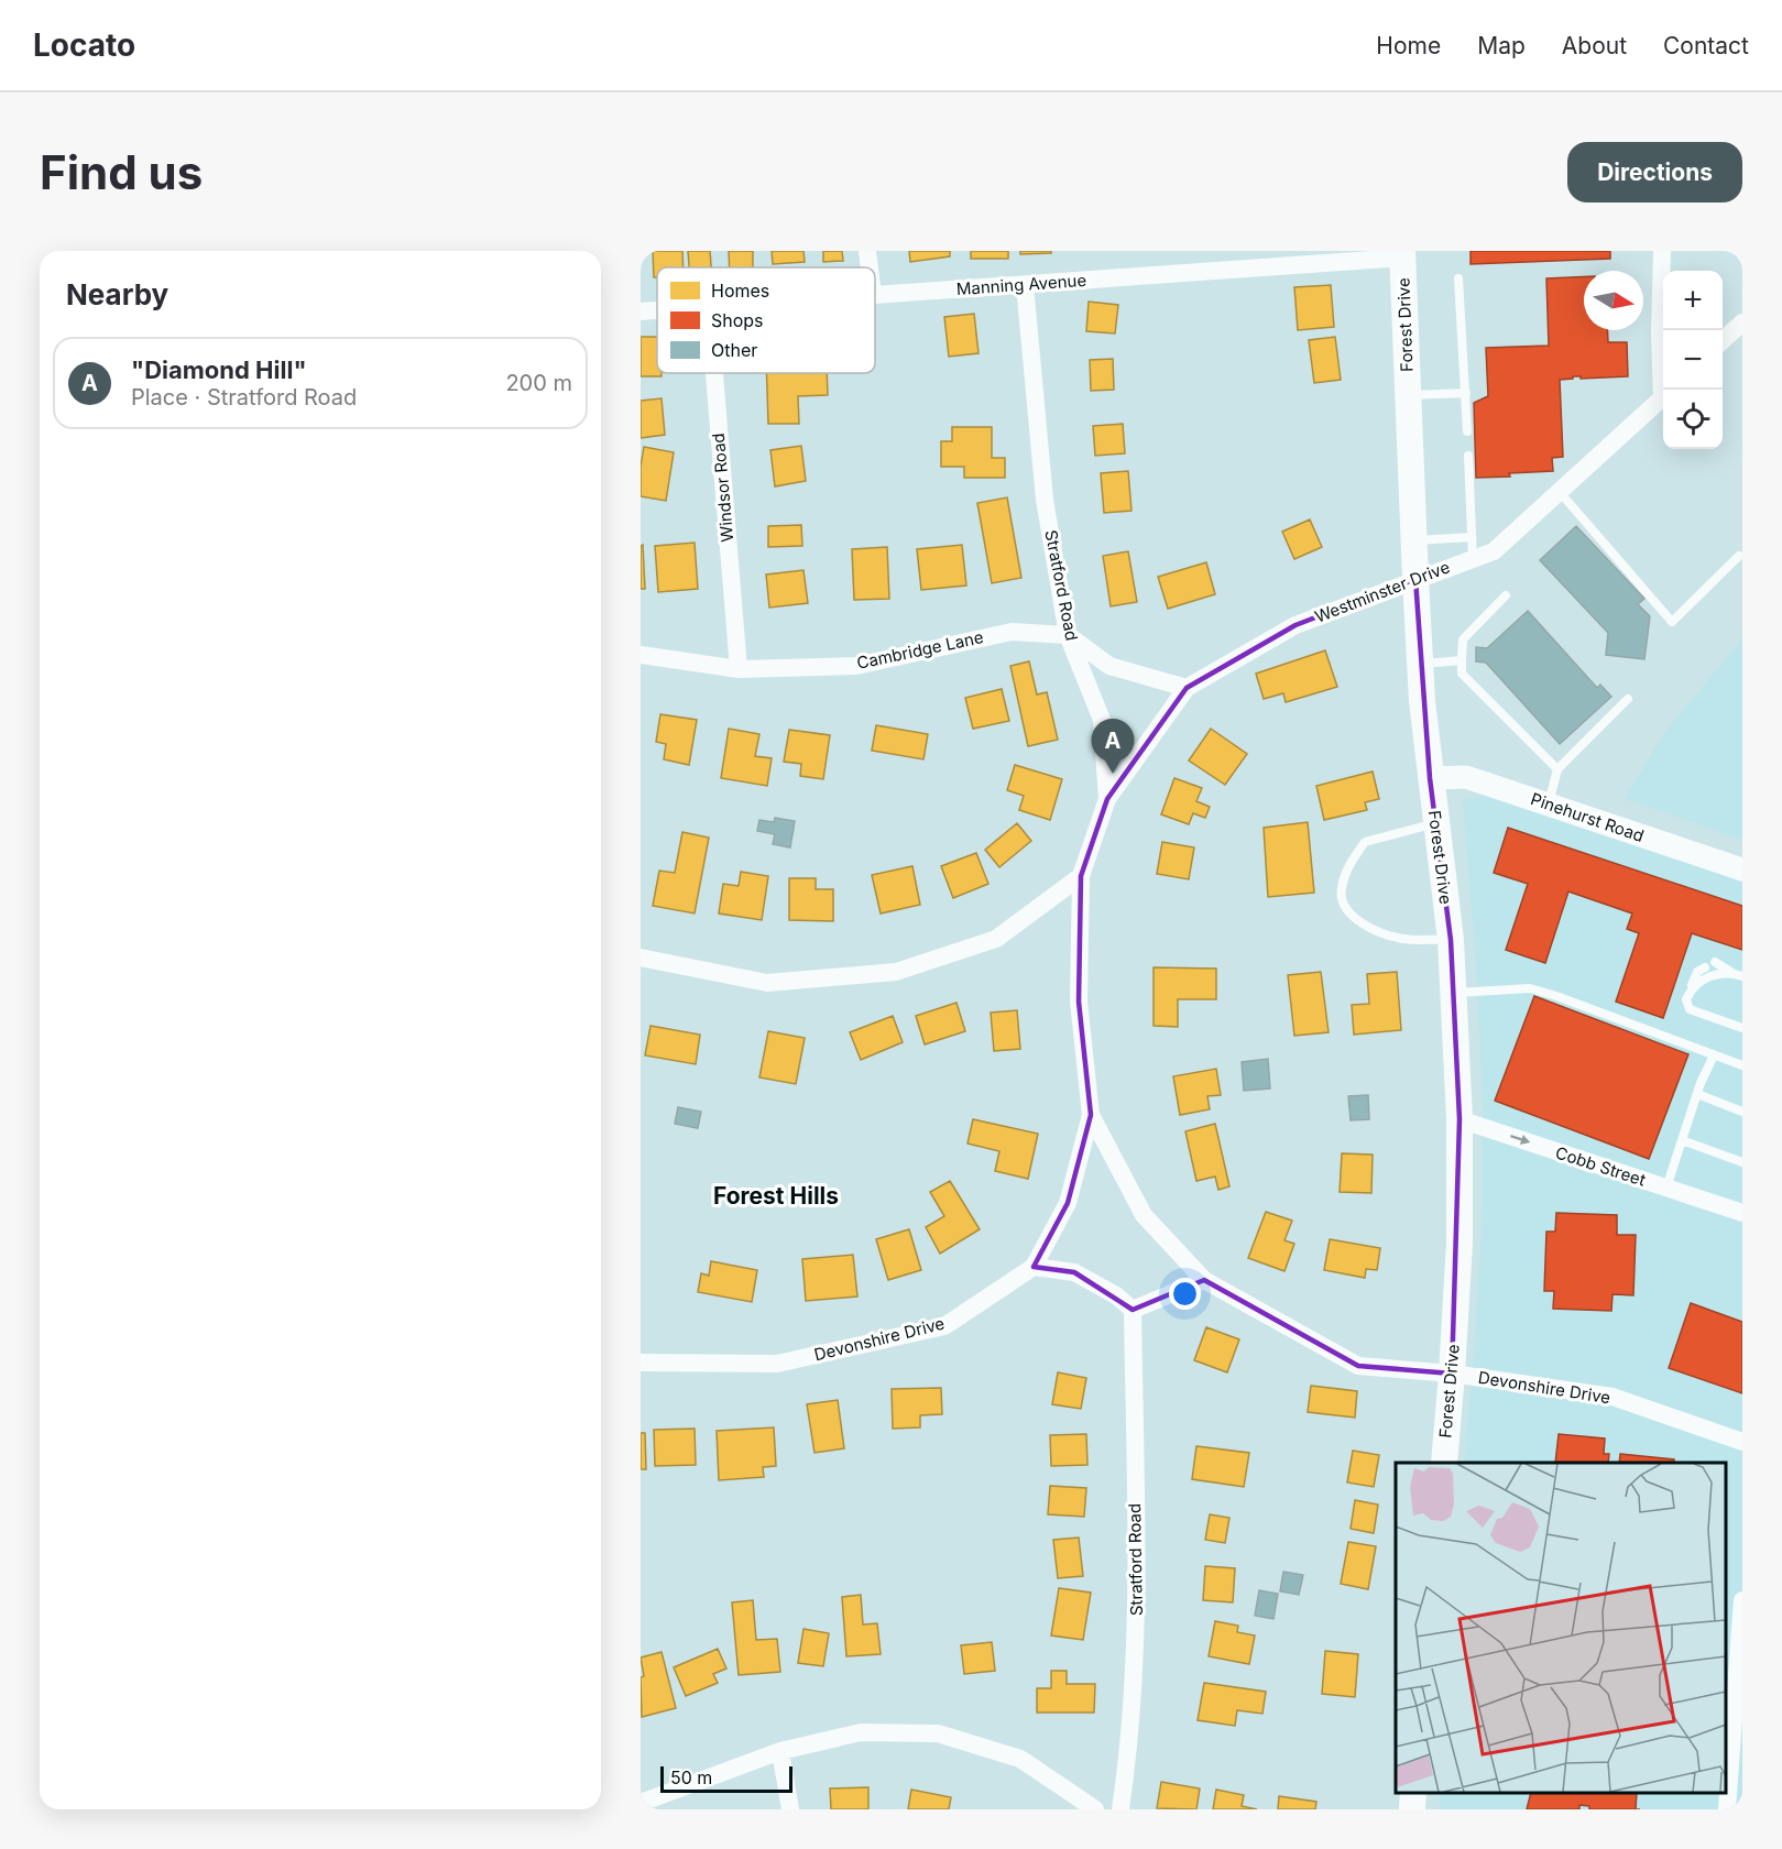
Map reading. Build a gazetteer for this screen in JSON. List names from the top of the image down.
{
  "streets": {
    "main road": ["Forest Drive"],
    "street": [
      "Manning Avenue",
      "Windsor Road",
      "Stratford Road",
      "Westminster Drive",
      "Cambridge Lane",
      "Pinehurst Road",
      "Cobb Street",
      "Devonshire Drive"
    ]
  },
  "crossings": [
    ["Manning Avenue", "Forest Drive"],
    ["Manning Avenue", "Stratford Road"],
    ["Forest Drive", "Westminster Drive"],
    ["Forest Drive", "Pinehurst Road"],
    ["Forest Drive", "Cobb Street"],
    ["Forest Drive", "Devonshire Drive"],
    ["Windsor Road", "Cambridge Lane"],
    ["Stratford Road", "Westminster Drive"],
    ["Stratford Road", "Cambridge Lane"],
    ["Stratford Road", "Devonshire Drive"]
  ],
  "one_way": ["Cobb Street"],
  "districts": ["Forest Hills"],
  "legend": ["Homes", "Shops", "Other"],
  "scale_bar": "50 m",
  "north": "right",
  "page": {
    "header": "Locato",
    "nav": [
      "Home",
      "Map",
      "About",
      "Contact"
    ],
    "buttons": "Directions",
    "title": "Find us",
    "heading": "Nearby",
    "map_buttons": ["+", "−"],
    "list": [
      {
        "mark": "A",
        "name": "\"Diamond Hill\"",
        "note": "Place · Stratford Road",
        "value": "200 m"
      }
    ],
    "pins": "A",
    "scale": "50 m"
  }
}
